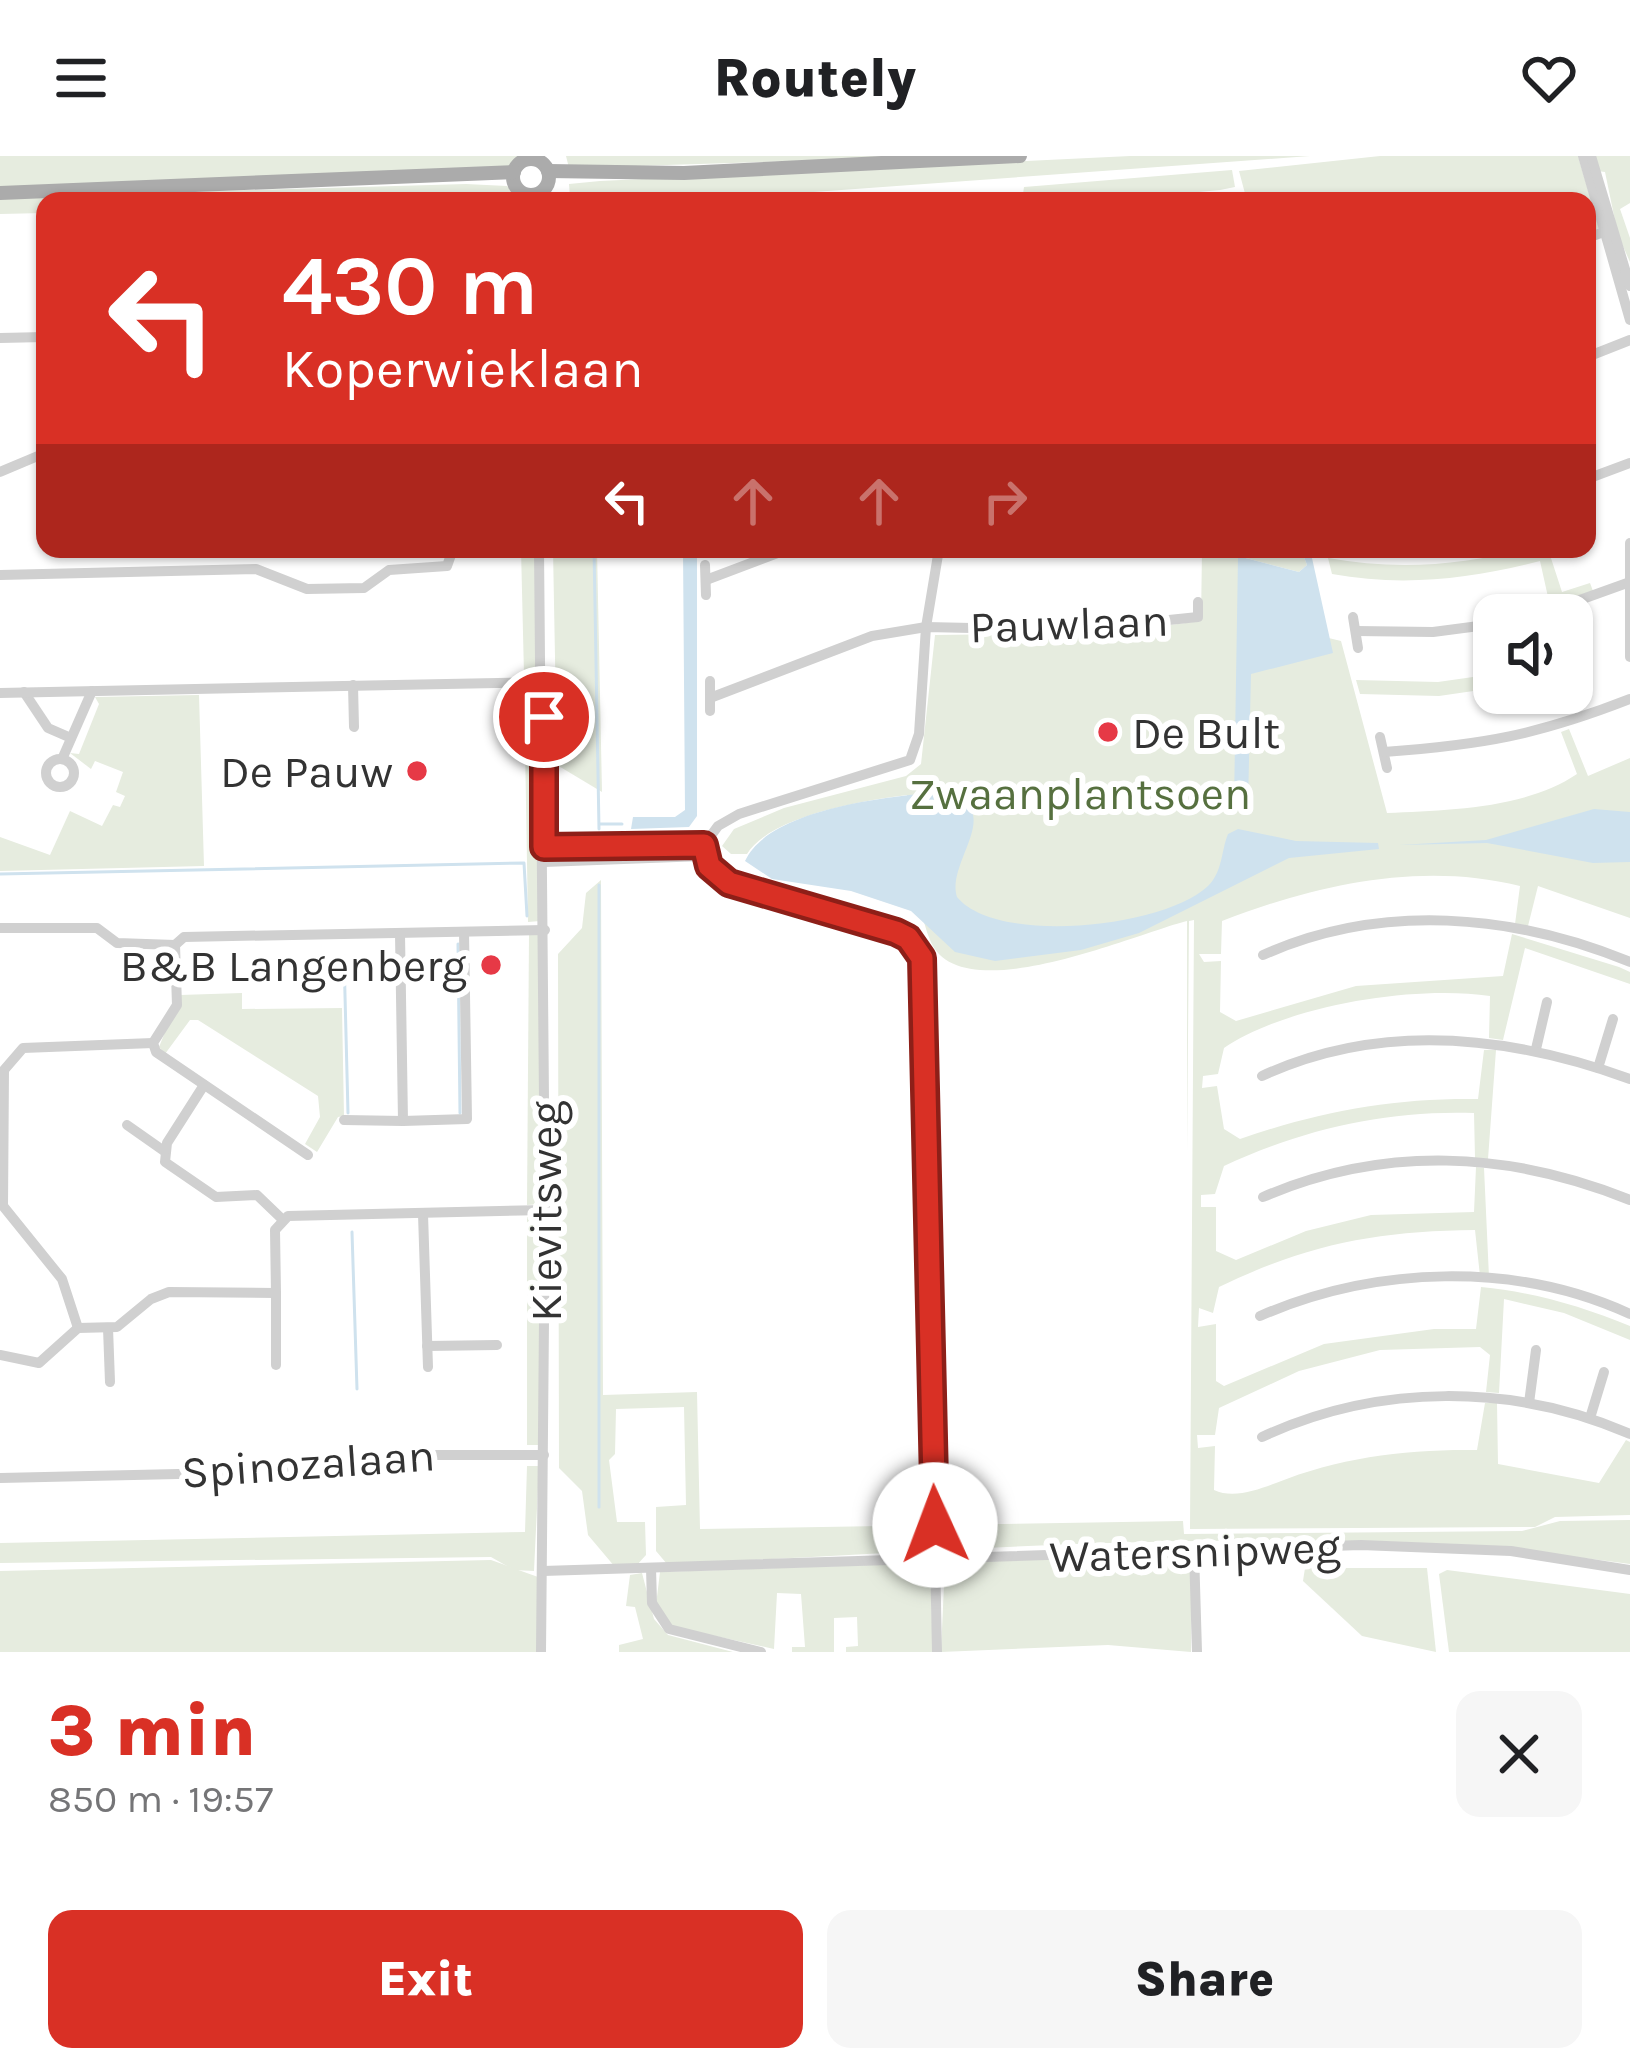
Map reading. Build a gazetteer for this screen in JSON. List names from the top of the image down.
{
  "streets": {
    "street": [
      "Pauwlaan",
      "Kievitsweg",
      "Spinozalaan",
      "Watersnipweg"
    ]
  },
  "crossings": [
    ["Kievitsweg", "Spinozalaan"],
    ["Kievitsweg", "Watersnipweg"]
  ],
  "parks": ["Zwaanplantsoen"],
  "places": ["De Bult", "De Pauw", "B&B Langenberg"],
  "page": {
    "header": "Routely",
    "turn": ["430 m", "Koperwieklaan"],
    "heading": ["3 min", "850 m · 19:57"],
    "buttons": ["Exit", "Share"]
  }
}
